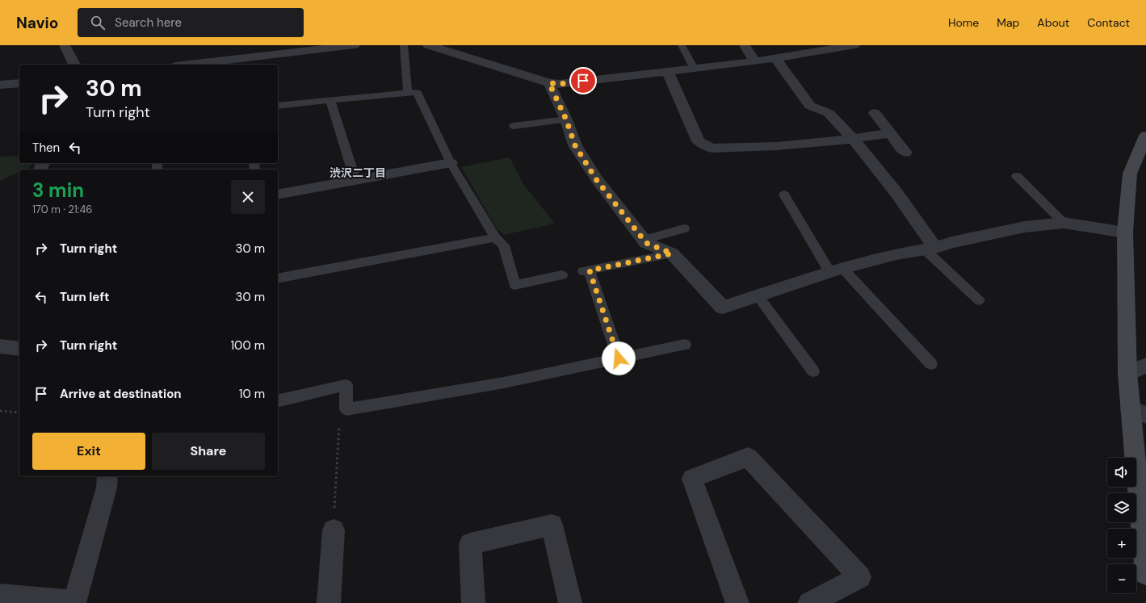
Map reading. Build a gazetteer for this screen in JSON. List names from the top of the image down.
{
  "districts": ["渋沢二丁目"],
  "page": {
    "header": "Navio",
    "search": "Search here",
    "nav": [
      "Home",
      "Map",
      "About",
      "Contact"
    ],
    "turn": ["30 m", "Turn right"],
    "then": "Then",
    "heading": ["3 min", "170 m · 21:46"],
    "list": [
      {
        "name": "Turn right",
        "value": "30 m"
      },
      {
        "name": "Turn left",
        "value": "30 m"
      },
      {
        "name": "Turn right",
        "value": "100 m"
      },
      {
        "name": "Arrive at destination",
        "value": "10 m"
      }
    ],
    "buttons": ["Exit", "Share"],
    "map_buttons": ["+", "−"]
  }
}
